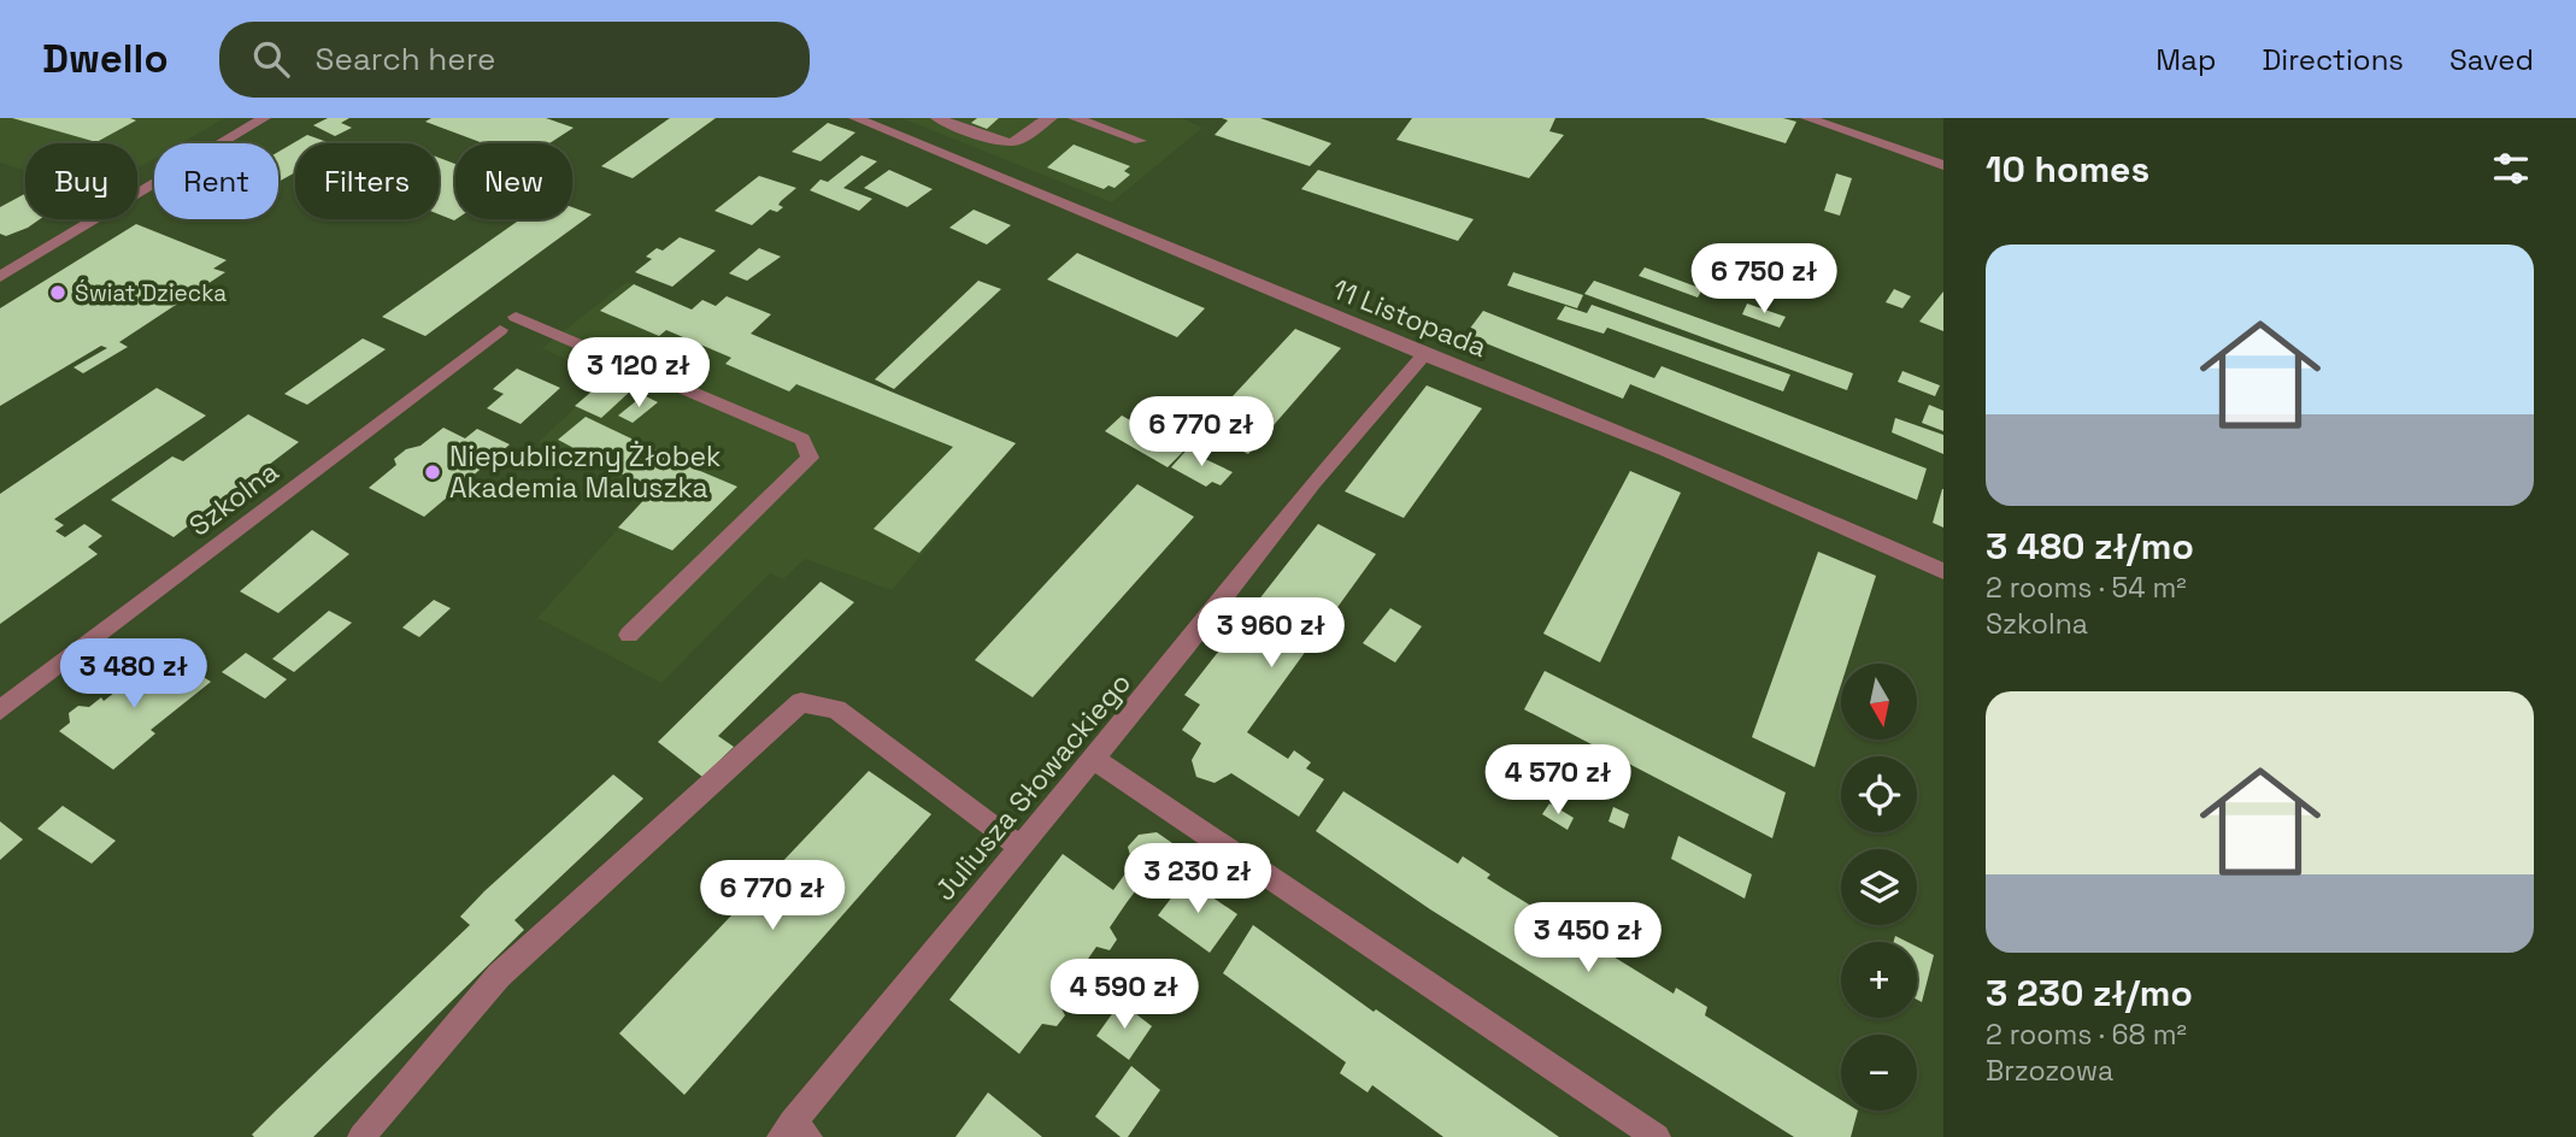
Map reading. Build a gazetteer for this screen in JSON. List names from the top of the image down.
{
  "streets": {
    "street": ["11 Listopada", "Szkolna", "Juliusza Słowackiego"]
  },
  "crossings": [
    ["11 Listopada", "Juliusza Słowackiego"]
  ],
  "places": ["Świat Dziecka", "Niepubliczny Żłobek Akademia Maluszka"],
  "north": "bottom",
  "page": {
    "header": "Dwello",
    "search": "Search here",
    "nav": ["Map", "Directions", "Saved"],
    "heading": "10 homes",
    "chip": [
      "Buy",
      "Rent",
      "Filters",
      "New"
    ],
    "list": [
      {
        "name": "3 480 zł/mo",
        "note": "2 rooms · 54 m² · Szkolna"
      },
      {
        "name": "3 230 zł/mo",
        "note": "2 rooms · 68 m² · Brzozowa"
      }
    ],
    "price": [
      "6 750 zł",
      "3 120 zł",
      "6 770 zł",
      "3 960 zł",
      "3 480 zł",
      "4 570 zł",
      "3 230 zł",
      "6 770 zł",
      "3 450 zł",
      "4 590 zł"
    ],
    "map_buttons": ["+", "−"]
  }
}
